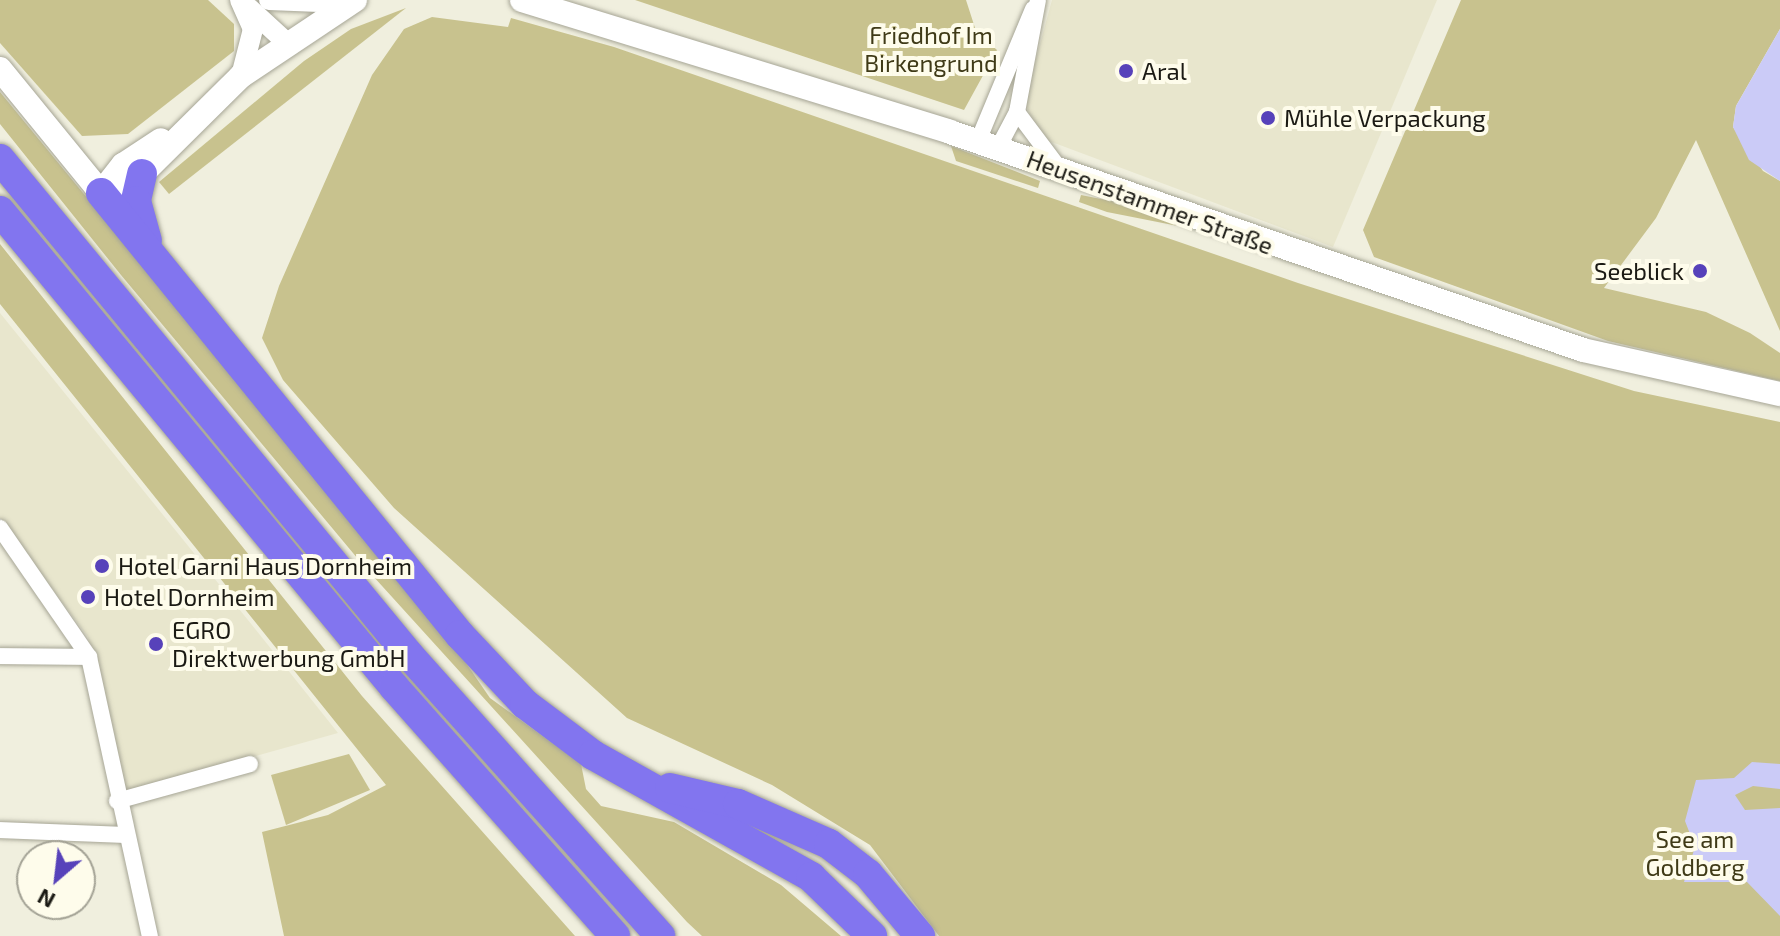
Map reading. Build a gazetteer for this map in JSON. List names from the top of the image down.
{
  "streets": {
    "main road": ["Heusenstammer Straße"]
  },
  "parks": ["Friedhof Im Birkengrund", "See am Goldberg"],
  "places": [
    "Aral",
    "Mühle Verpackung",
    "Seeblick",
    "Hotel Garni Haus Dornheim",
    "Hotel Dornheim",
    "EGRO Direktwerbung GmbH"
  ],
  "north": "bottom left"
}
